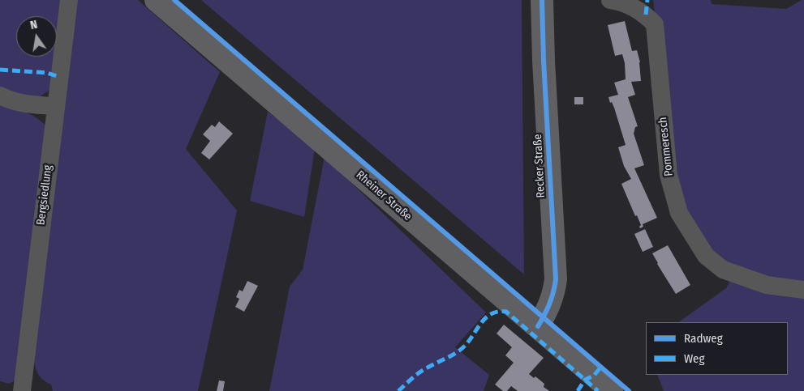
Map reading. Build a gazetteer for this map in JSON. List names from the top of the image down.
{
  "streets": {
    "main road": ["Recker Straße", "Rheiner Straße"],
    "street": ["Pommeresch", "Bergsiedlung"]
  },
  "crossings": [
    ["Recker Straße", "Rheiner Straße"]
  ],
  "legend": ["Radweg", "Weg"],
  "north": "top"
}
